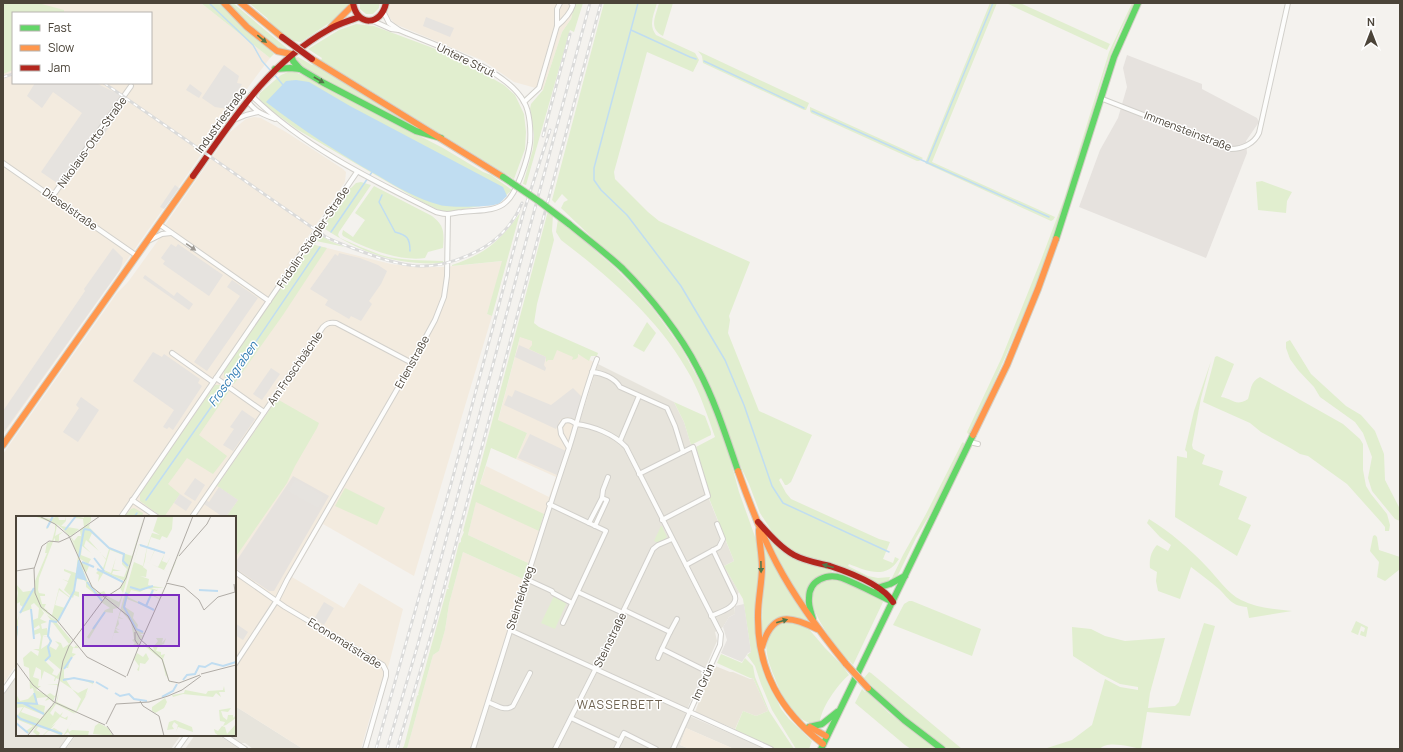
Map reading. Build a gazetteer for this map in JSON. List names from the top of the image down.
{
  "streets": {
    "main road": ["Industriestraße"],
    "street": [
      "Untere Strut",
      "Immensteinstraße",
      "Nikolaus-Otto-Straße",
      "Dieselstraße",
      "Fridolin-Stiegler-Straße",
      "Erlenstraße",
      "Am Froschbächle",
      "Steinfeldweg",
      "Steinstraße",
      "Economatstraße",
      "Im Grün"
    ]
  },
  "crossings": [
    ["Untere Strut", "Erlenstraße"],
    ["Industriestraße", "Dieselstraße"],
    ["Nikolaus-Otto-Straße", "Dieselstraße"],
    ["Fridolin-Stiegler-Straße", "Am Froschbächle"],
    ["Erlenstraße", "Am Froschbächle"],
    ["Erlenstraße", "Economatstraße"],
    ["Steinstraße", "Im Grün"]
  ],
  "districts": ["WASSERBETT"],
  "water": ["Froschgraben"],
  "legend": ["Fast", "Slow", "Jam"],
  "north": "top"
}
